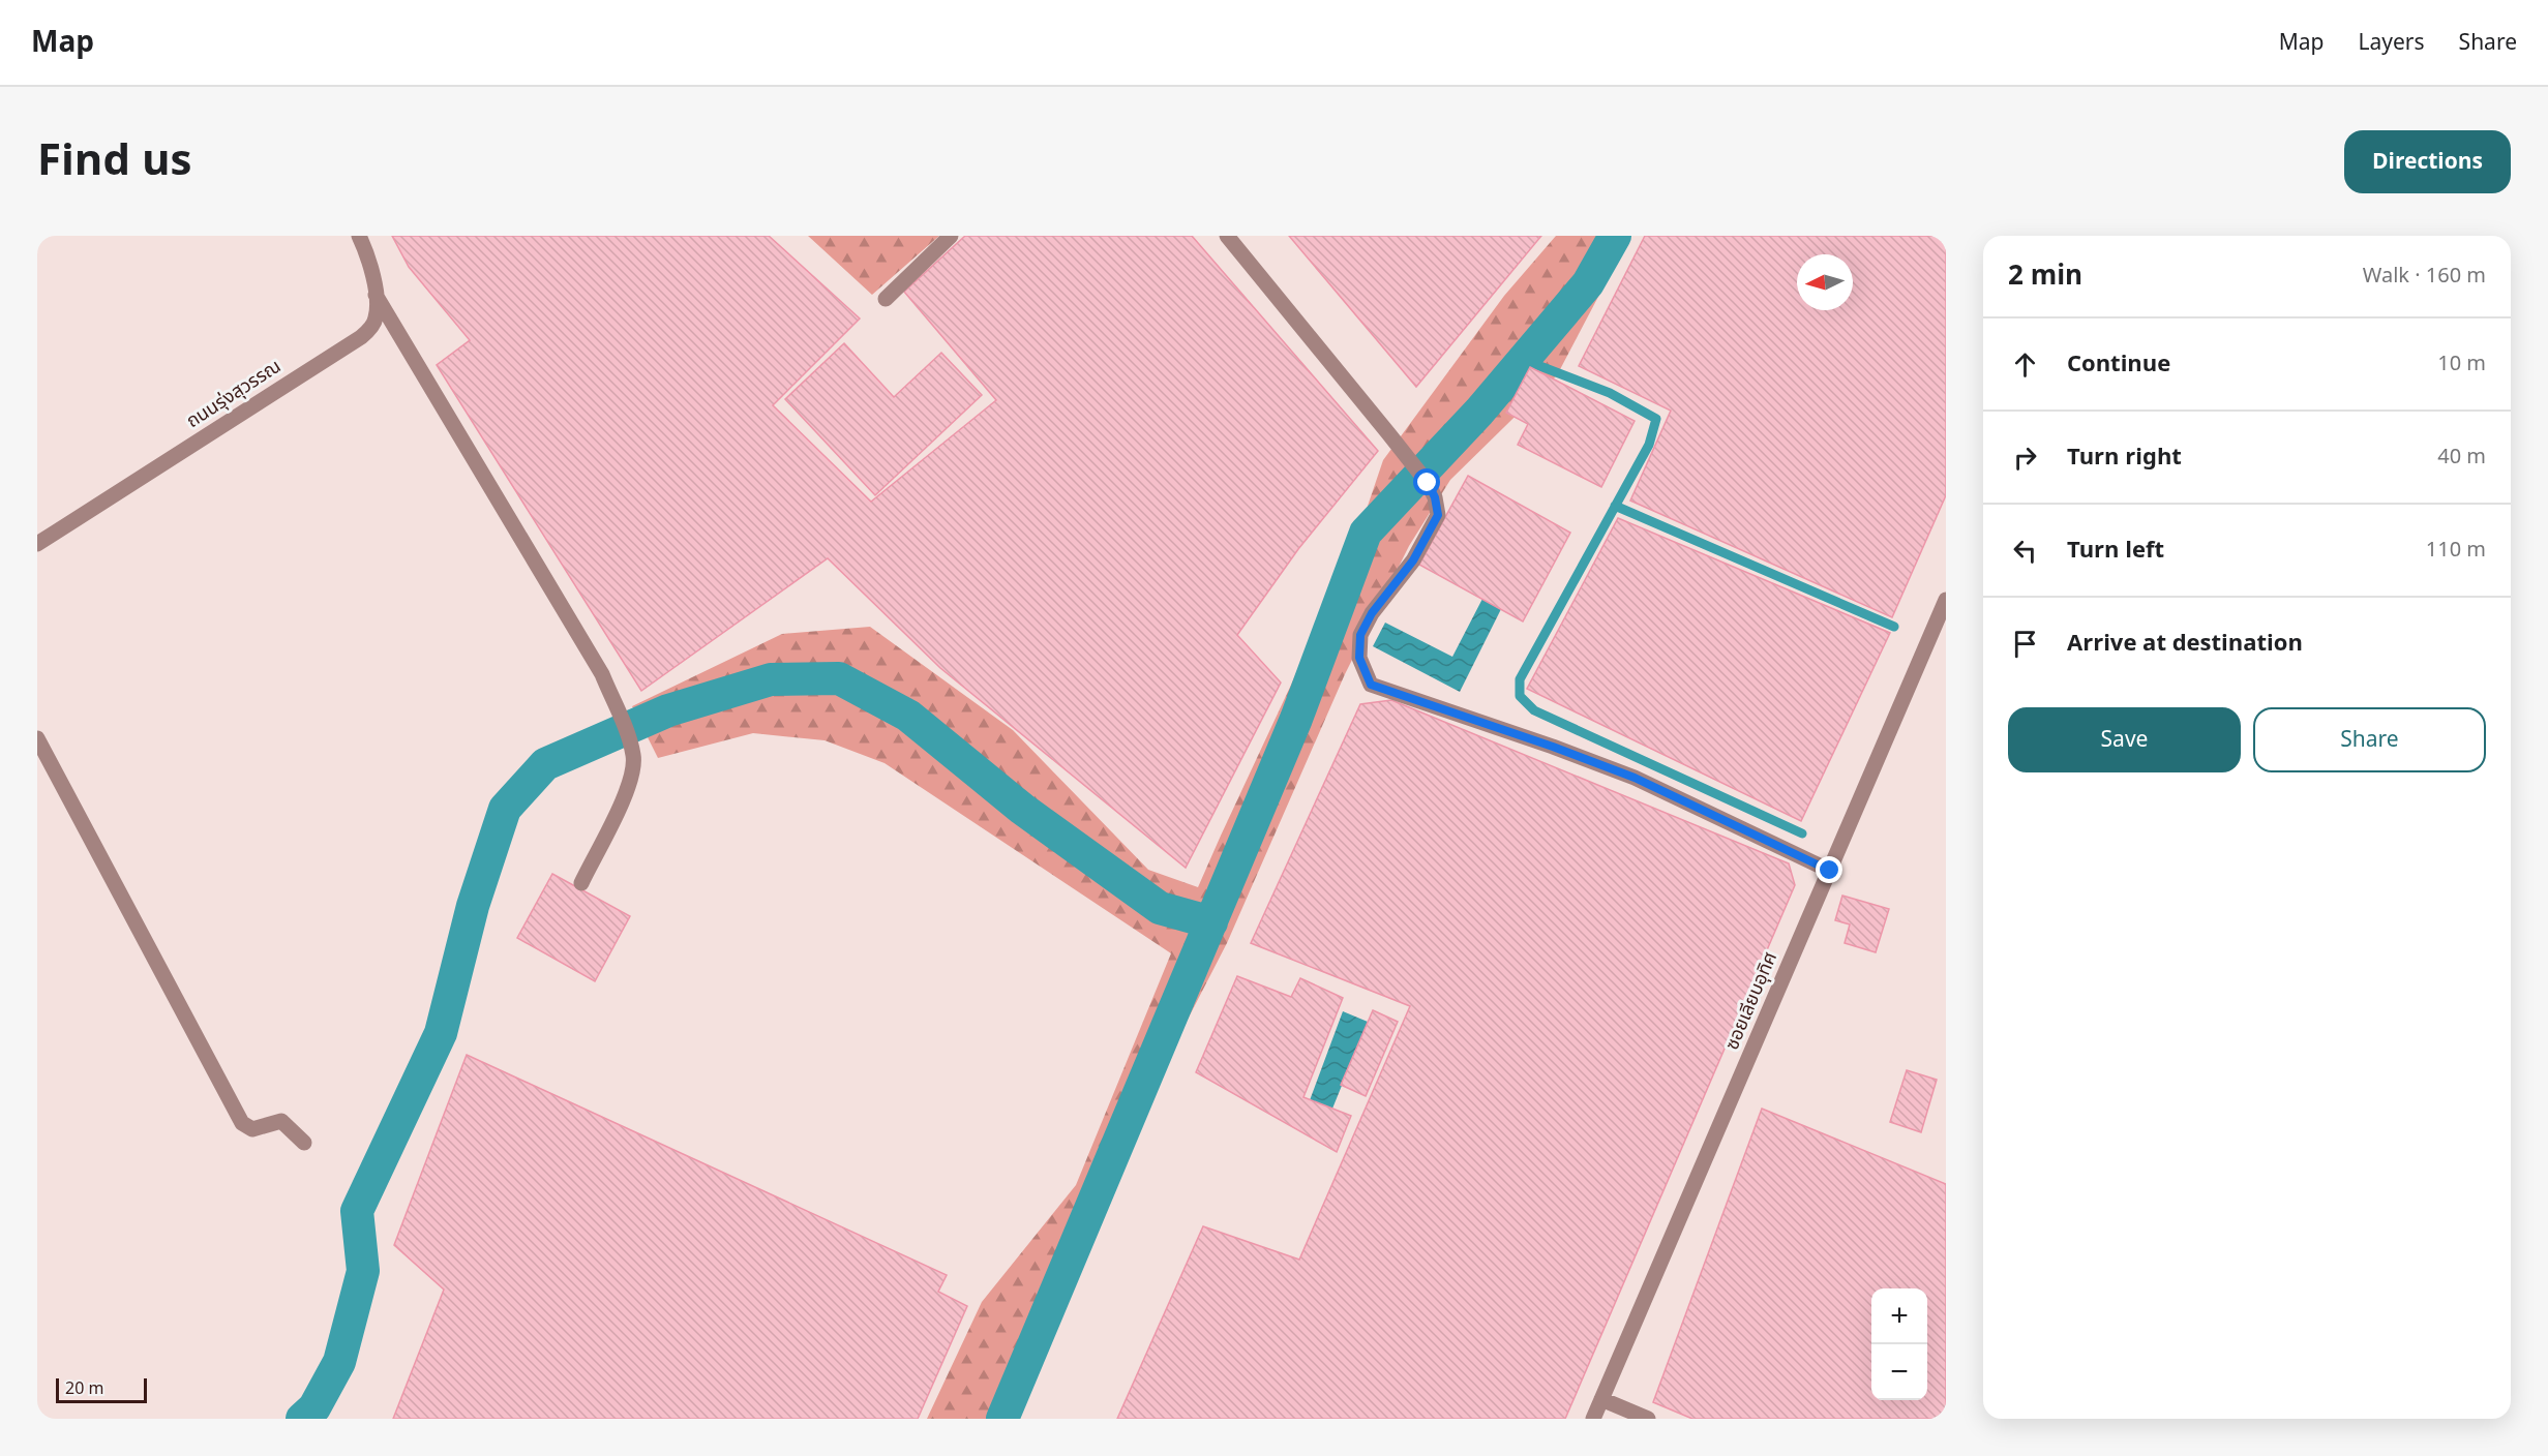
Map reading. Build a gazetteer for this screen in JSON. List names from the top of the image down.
{
  "streets": {
    "street": ["ถนนรุ่งสุวรรณ", "ซอยเลียบอุทิศ"]
  },
  "scale_bar": "20 m",
  "north": "left",
  "page": {
    "header": "Map",
    "nav": ["Map", "Layers", "Share"],
    "title": "Find us",
    "buttons": [
      "Directions",
      ["Save", "Share"]
    ],
    "heading": ["2 min", "Walk · 160 m"],
    "list": [
      ["Continue", "10 m"],
      ["Turn right", "40 m"],
      ["Turn left", "110 m"],
      "Arrive at destination"
    ],
    "map_buttons": ["+", "−"],
    "scale": "20 m"
  }
}
